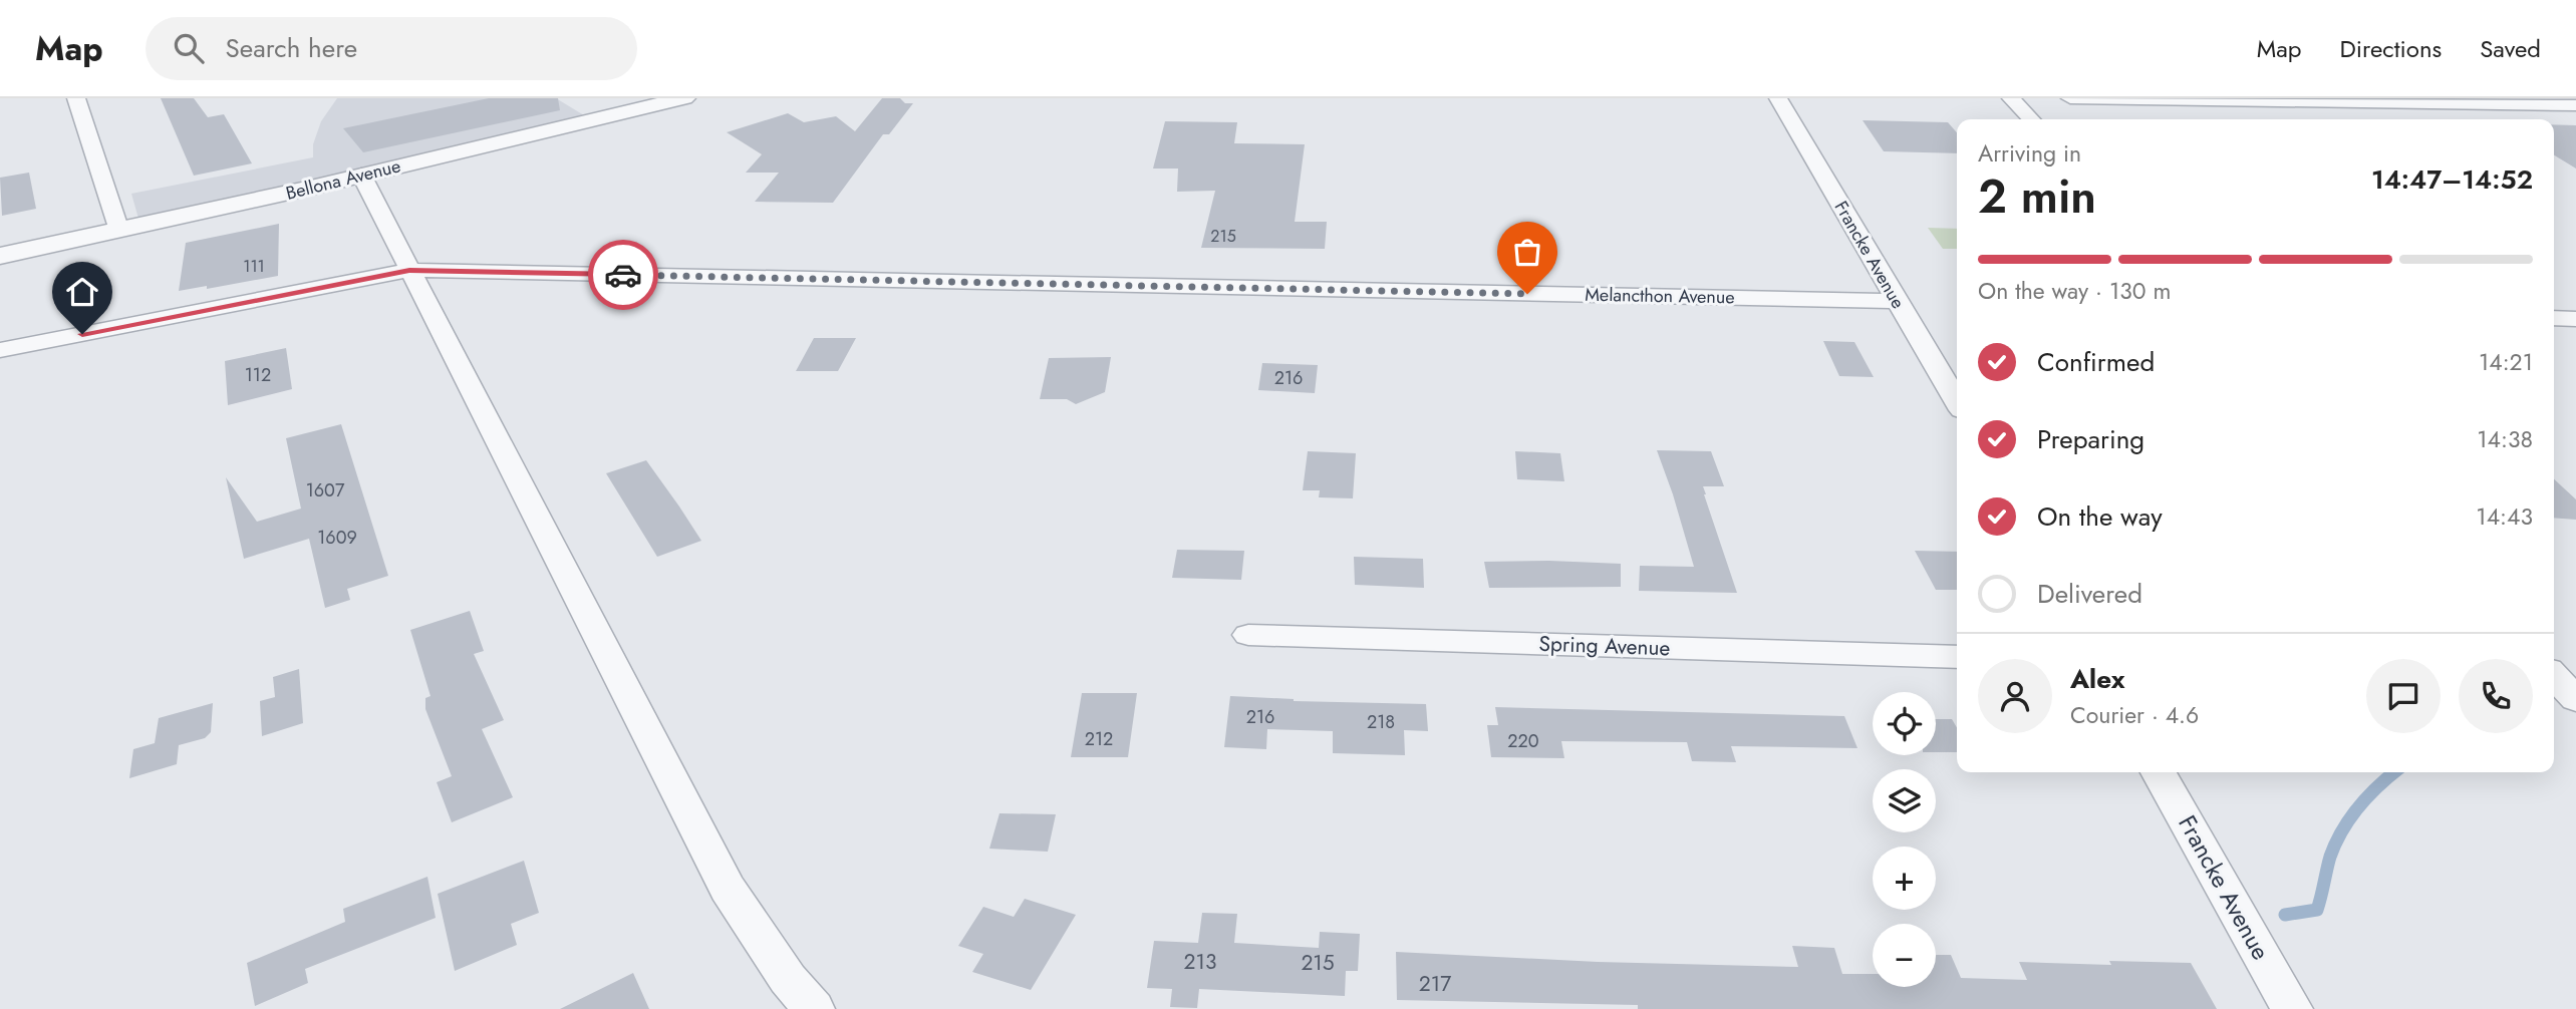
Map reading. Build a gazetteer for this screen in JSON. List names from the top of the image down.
{
  "streets": {
    "street": [
      "Bellona Avenue",
      "Francke Avenue",
      "Melancthon Avenue",
      "Spring Avenue"
    ]
  },
  "crossings": [
    ["Francke Avenue", "Melancthon Avenue"]
  ],
  "house_numbers": [
    "215",
    "111",
    "112",
    "216",
    "1607",
    "1609",
    "216",
    "218",
    "212",
    "220",
    "213",
    "215",
    "217"
  ],
  "page": {
    "header": "Map",
    "search": "Search here",
    "nav": ["Map", "Directions", "Saved"],
    "heading": ["2 min", "Arriving in", "14:47–14:52"],
    "panel": ["Alex", "Courier · 4.6"],
    "bar": "On the way · 130 m",
    "list": [
      ["Confirmed", "14:21"],
      ["Preparing", "14:38"],
      ["On the way", "14:43"],
      "Delivered"
    ],
    "map_buttons": ["+", "−"]
  }
}
